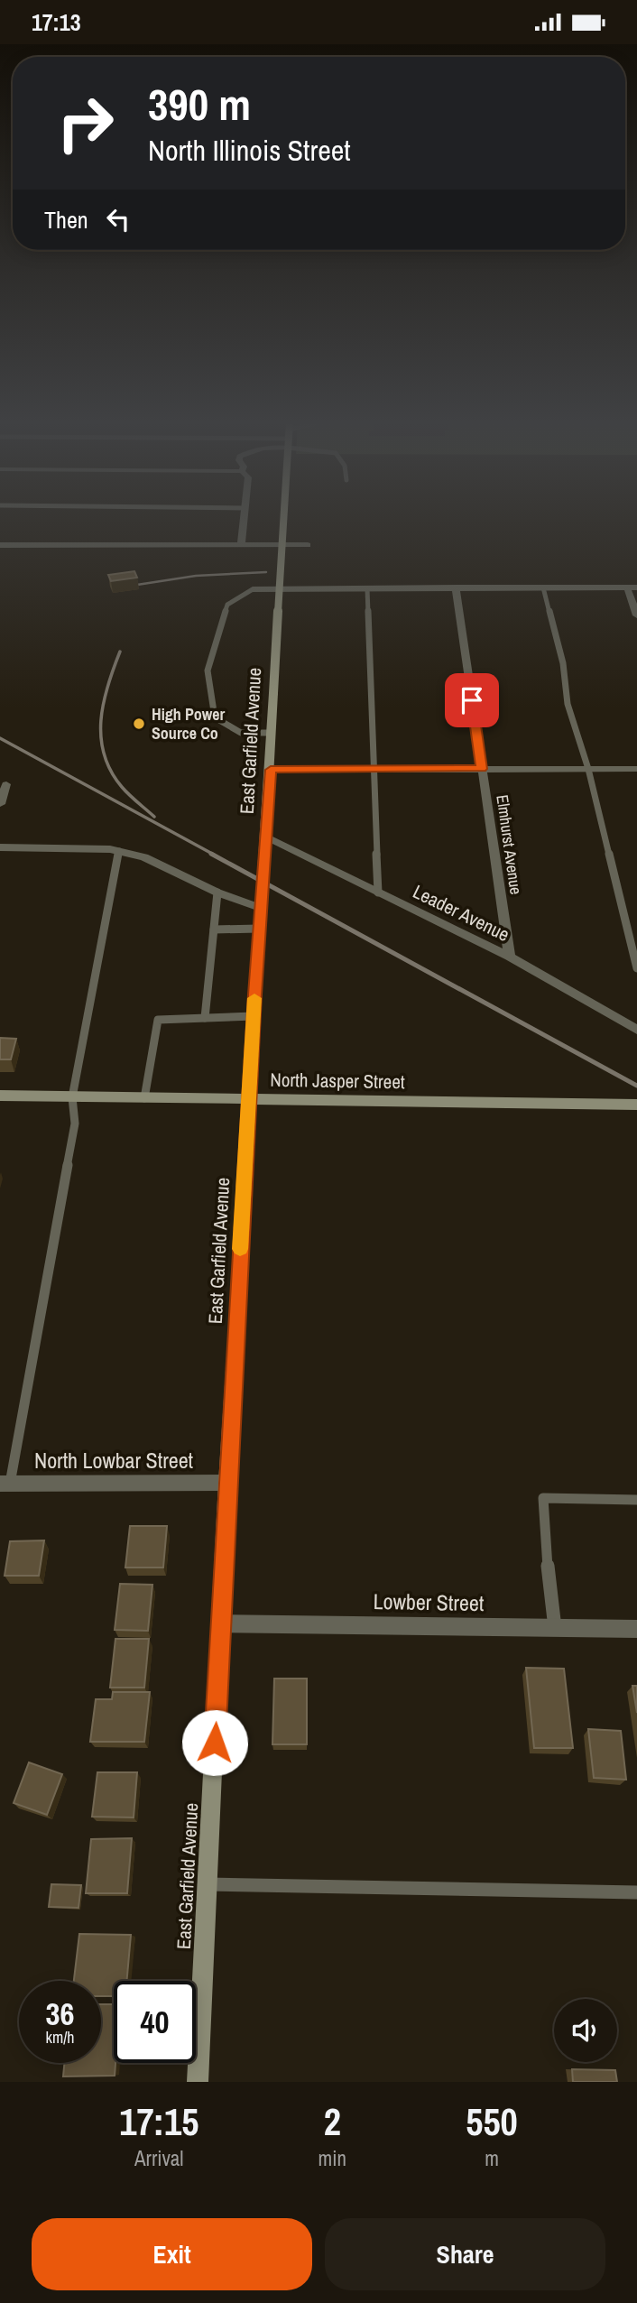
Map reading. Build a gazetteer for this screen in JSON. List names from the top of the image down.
{
  "streets": {
    "street": [
      "East Garfield Avenue",
      "Elmhurst Avenue",
      "Leader Avenue",
      "North Jasper Street",
      "North Lowbar Street",
      "Lowber Street"
    ]
  },
  "crossings": [
    ["East Garfield Avenue", "Leader Avenue"],
    ["East Garfield Avenue", "North Jasper Street"],
    ["East Garfield Avenue", "North Lowbar Street"],
    ["East Garfield Avenue", "Lowber Street"],
    ["Elmhurst Avenue", "Leader Avenue"]
  ],
  "places": ["High Power Source Co"],
  "page": {
    "status": "17:13",
    "turn": ["390 m", "North Illinois Street"],
    "then": "Then",
    "speed": "36 km/h",
    "limit": "40",
    "eta": [
      "17:15",
      "Arrival",
      "2",
      "min",
      "550",
      "m"
    ],
    "buttons": ["Exit", "Share"]
  }
}
